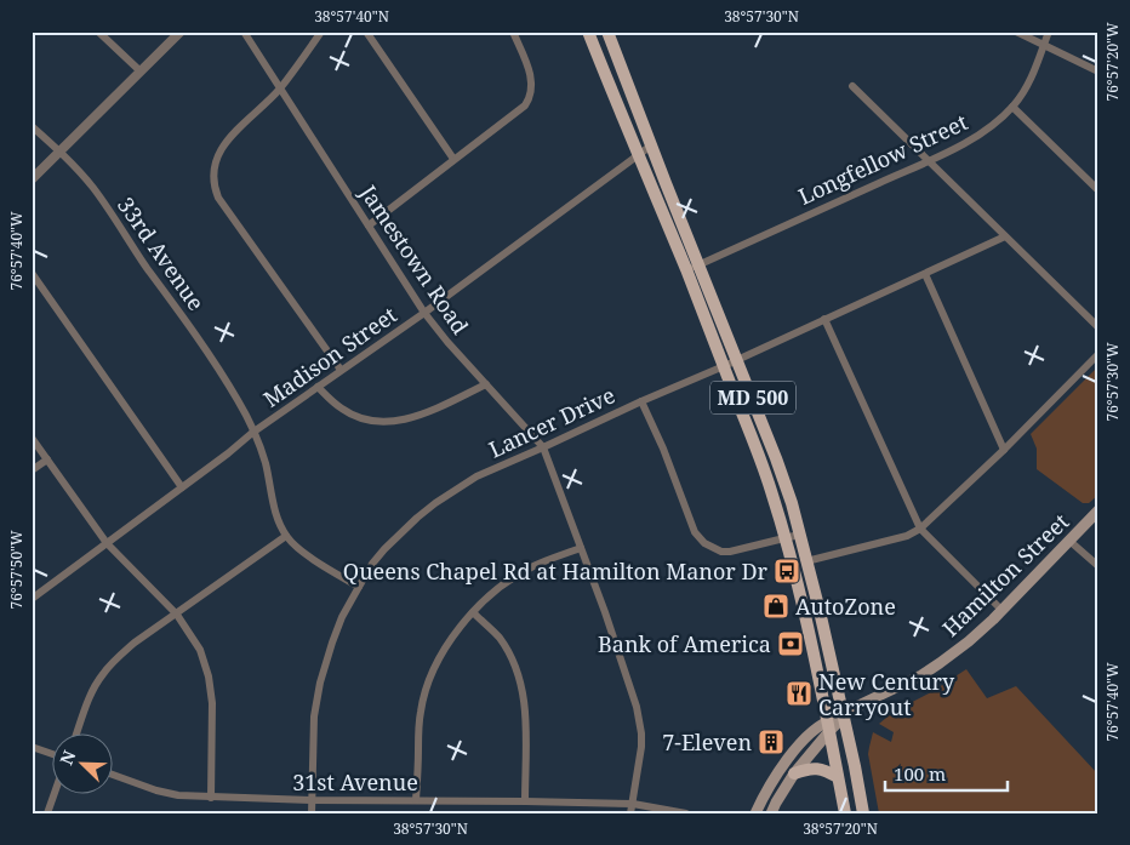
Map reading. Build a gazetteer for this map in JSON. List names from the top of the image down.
{
  "streets": {
    "main road": ["MD 500", "Hamilton Street"],
    "street": [
      "Longfellow Street",
      "33rd Avenue",
      "Jamestown Road",
      "Madison Street",
      "Lancer Drive",
      "31st Avenue"
    ]
  },
  "crossings": [
    ["Longfellow Street", "MD 500"],
    ["33rd Avenue", "Madison Street"],
    ["33rd Avenue", "Lancer Drive"],
    ["Jamestown Road", "Madison Street"],
    ["Jamestown Road", "Lancer Drive"],
    ["Jamestown Road", "31st Avenue"],
    ["Madison Street", "MD 500"],
    ["MD 500", "Lancer Drive"],
    ["MD 500", "Hamilton Street"],
    ["Lancer Drive", "31st Avenue"]
  ],
  "places": {
    "bus stop": ["Queens Chapel Rd at Hamilton Manor Dr"],
    "shop": ["AutoZone"],
    "bank": ["Bank of America"],
    "restaurant": ["New Century Carryout"],
    "building": ["7-Eleven"]
  },
  "scale_bar": "100 m",
  "north": "top left",
  "coordinates": [
    "38°57'40\"N",
    "38°57'30\"N",
    "76°57'20\"W",
    "76°57'40\"W",
    "76°57'30\"W",
    "76°57'50\"W",
    "38°57'20\"N"
  ]
}
